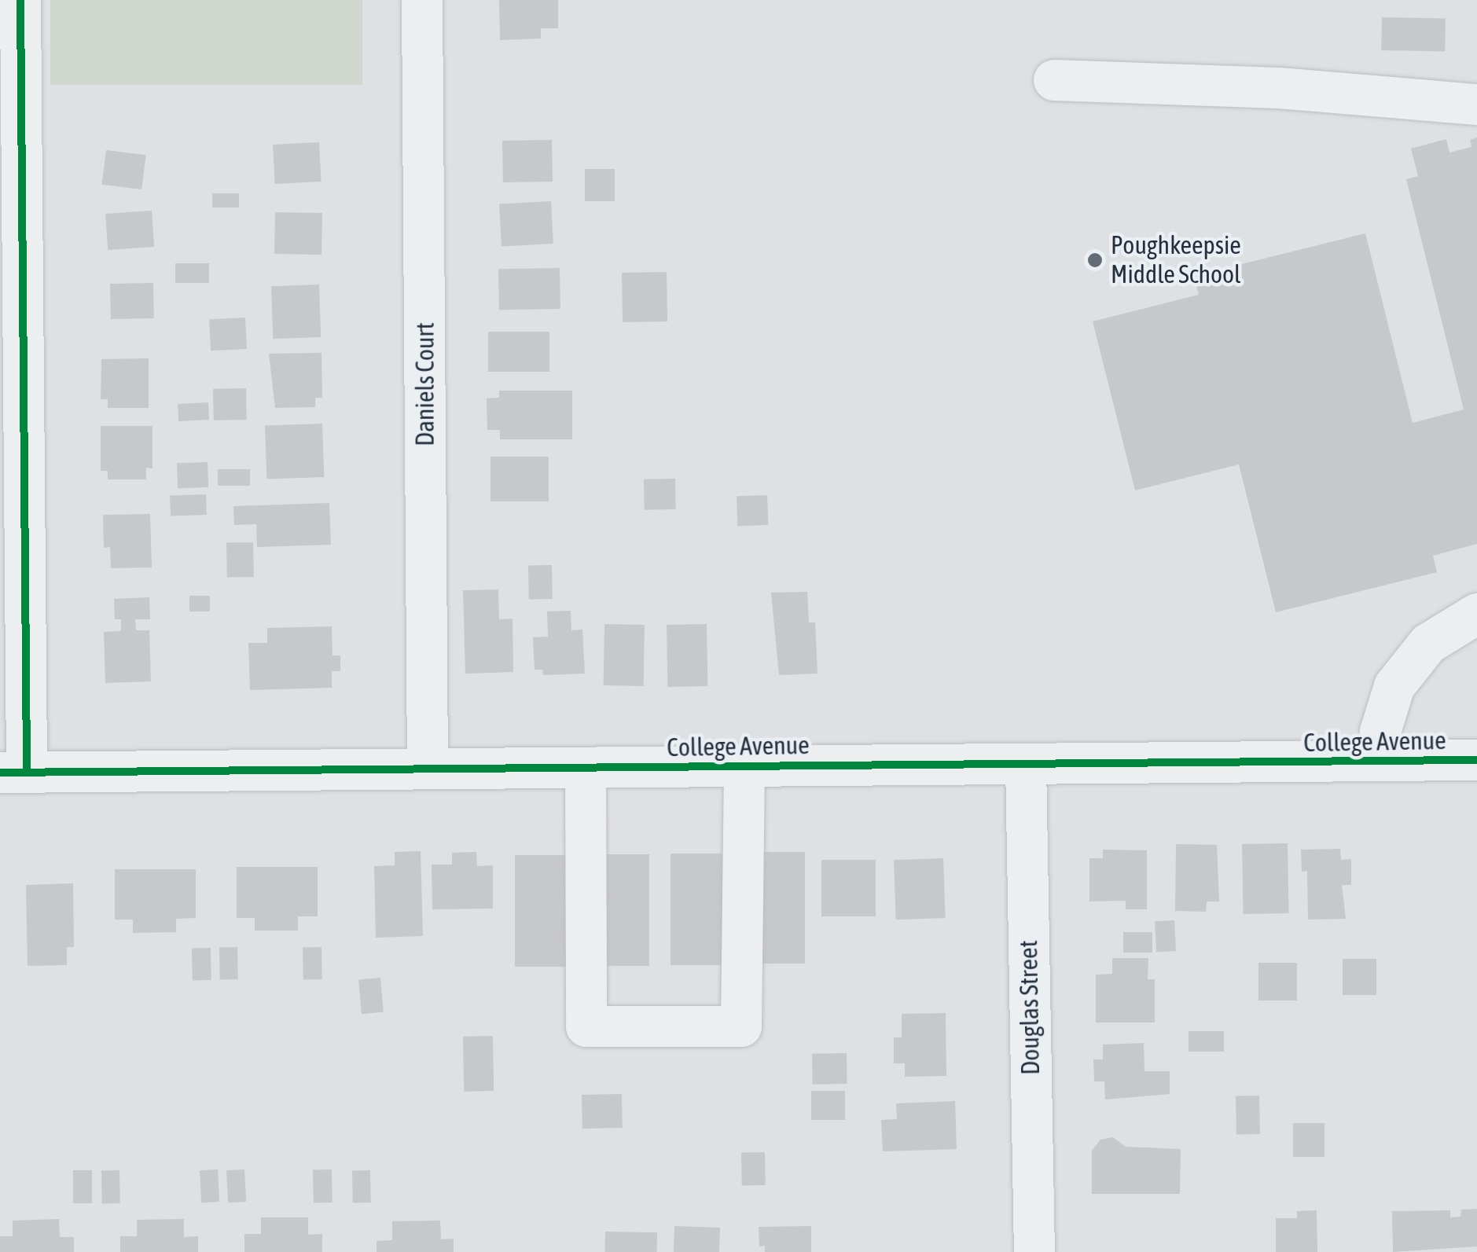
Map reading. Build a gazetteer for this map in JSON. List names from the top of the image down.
{
  "streets": {
    "street": ["Daniels Court", "College Avenue", "Douglas Street"]
  },
  "crossings": [
    ["Daniels Court", "College Avenue"],
    ["College Avenue", "Douglas Street"]
  ],
  "places": ["Poughkeepsie Middle School"]
}
